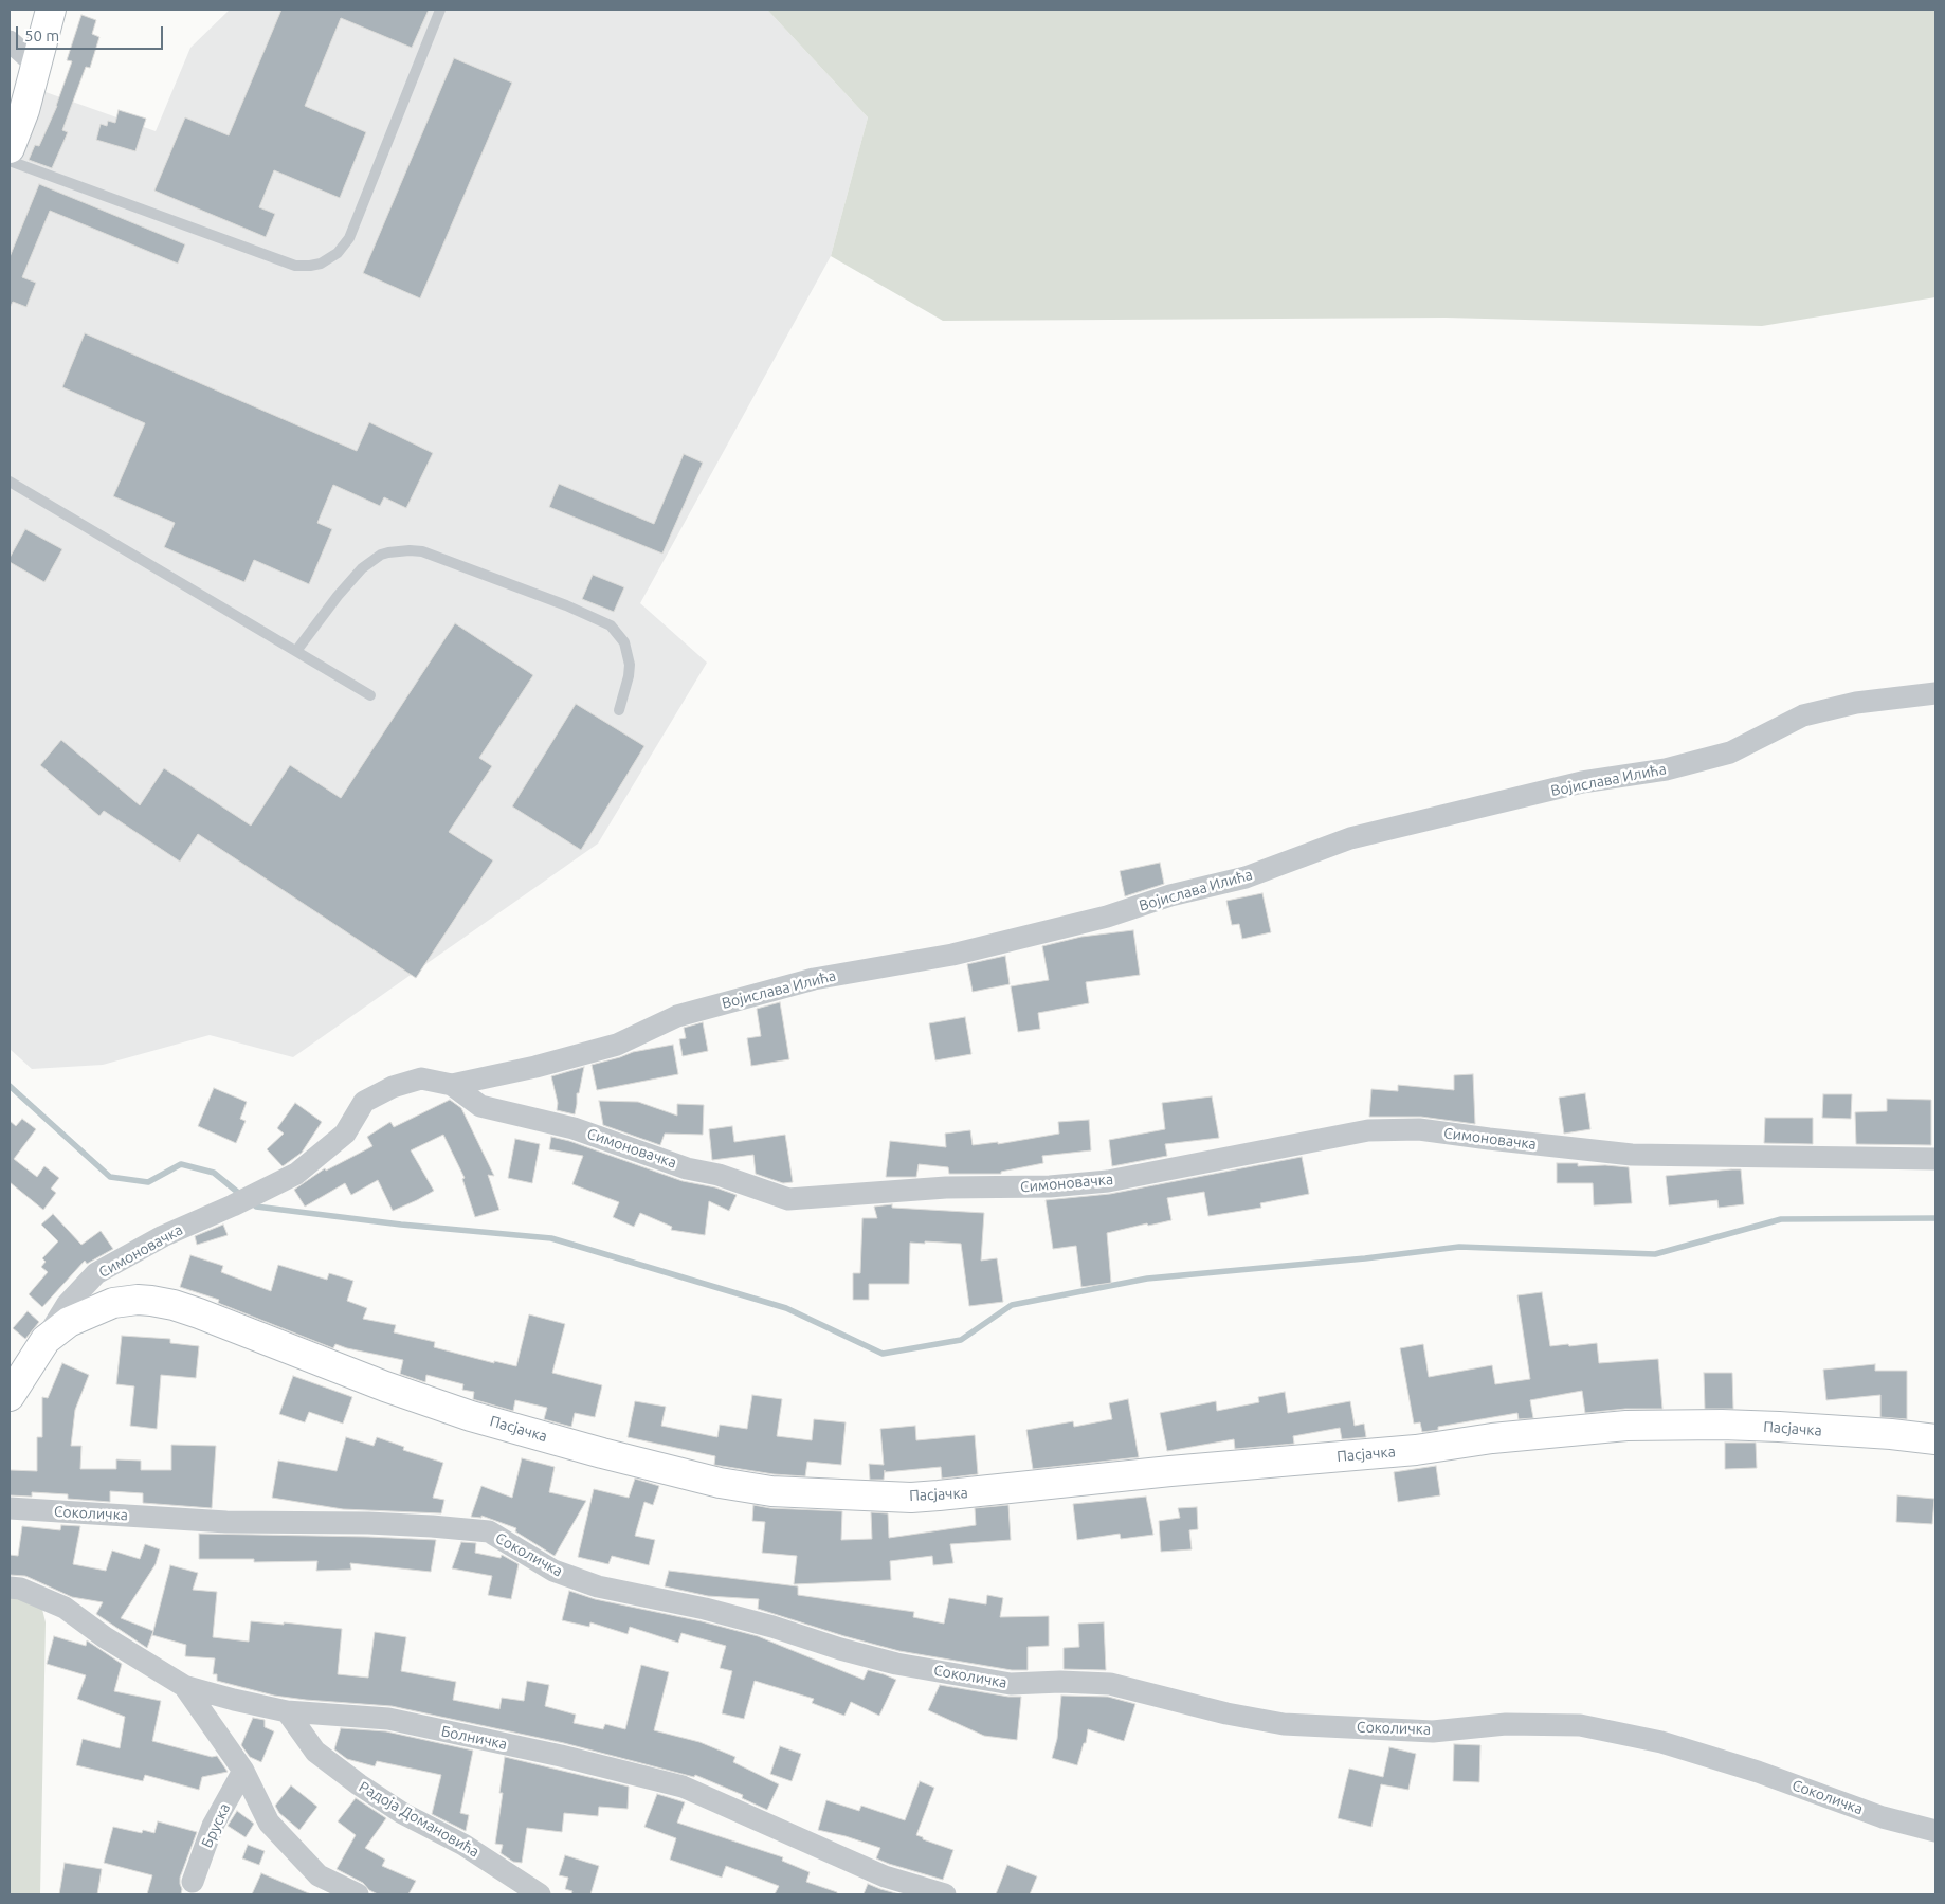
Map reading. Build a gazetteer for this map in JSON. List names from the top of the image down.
{
  "streets": {
    "main road": ["Пасјачка"],
    "street": [
      "Војислава Илића",
      "Симоновачка",
      "Соколичка",
      "Болничка",
      "Радоја Домановића",
      "Бруска"
    ]
  },
  "crossings": [
    ["Војислава Илића", "Симоновачка"],
    ["Симоновачка", "Пасјачка"],
    ["Болничка", "Радоја Домановића"]
  ],
  "scale_bar": "50 m"
}
